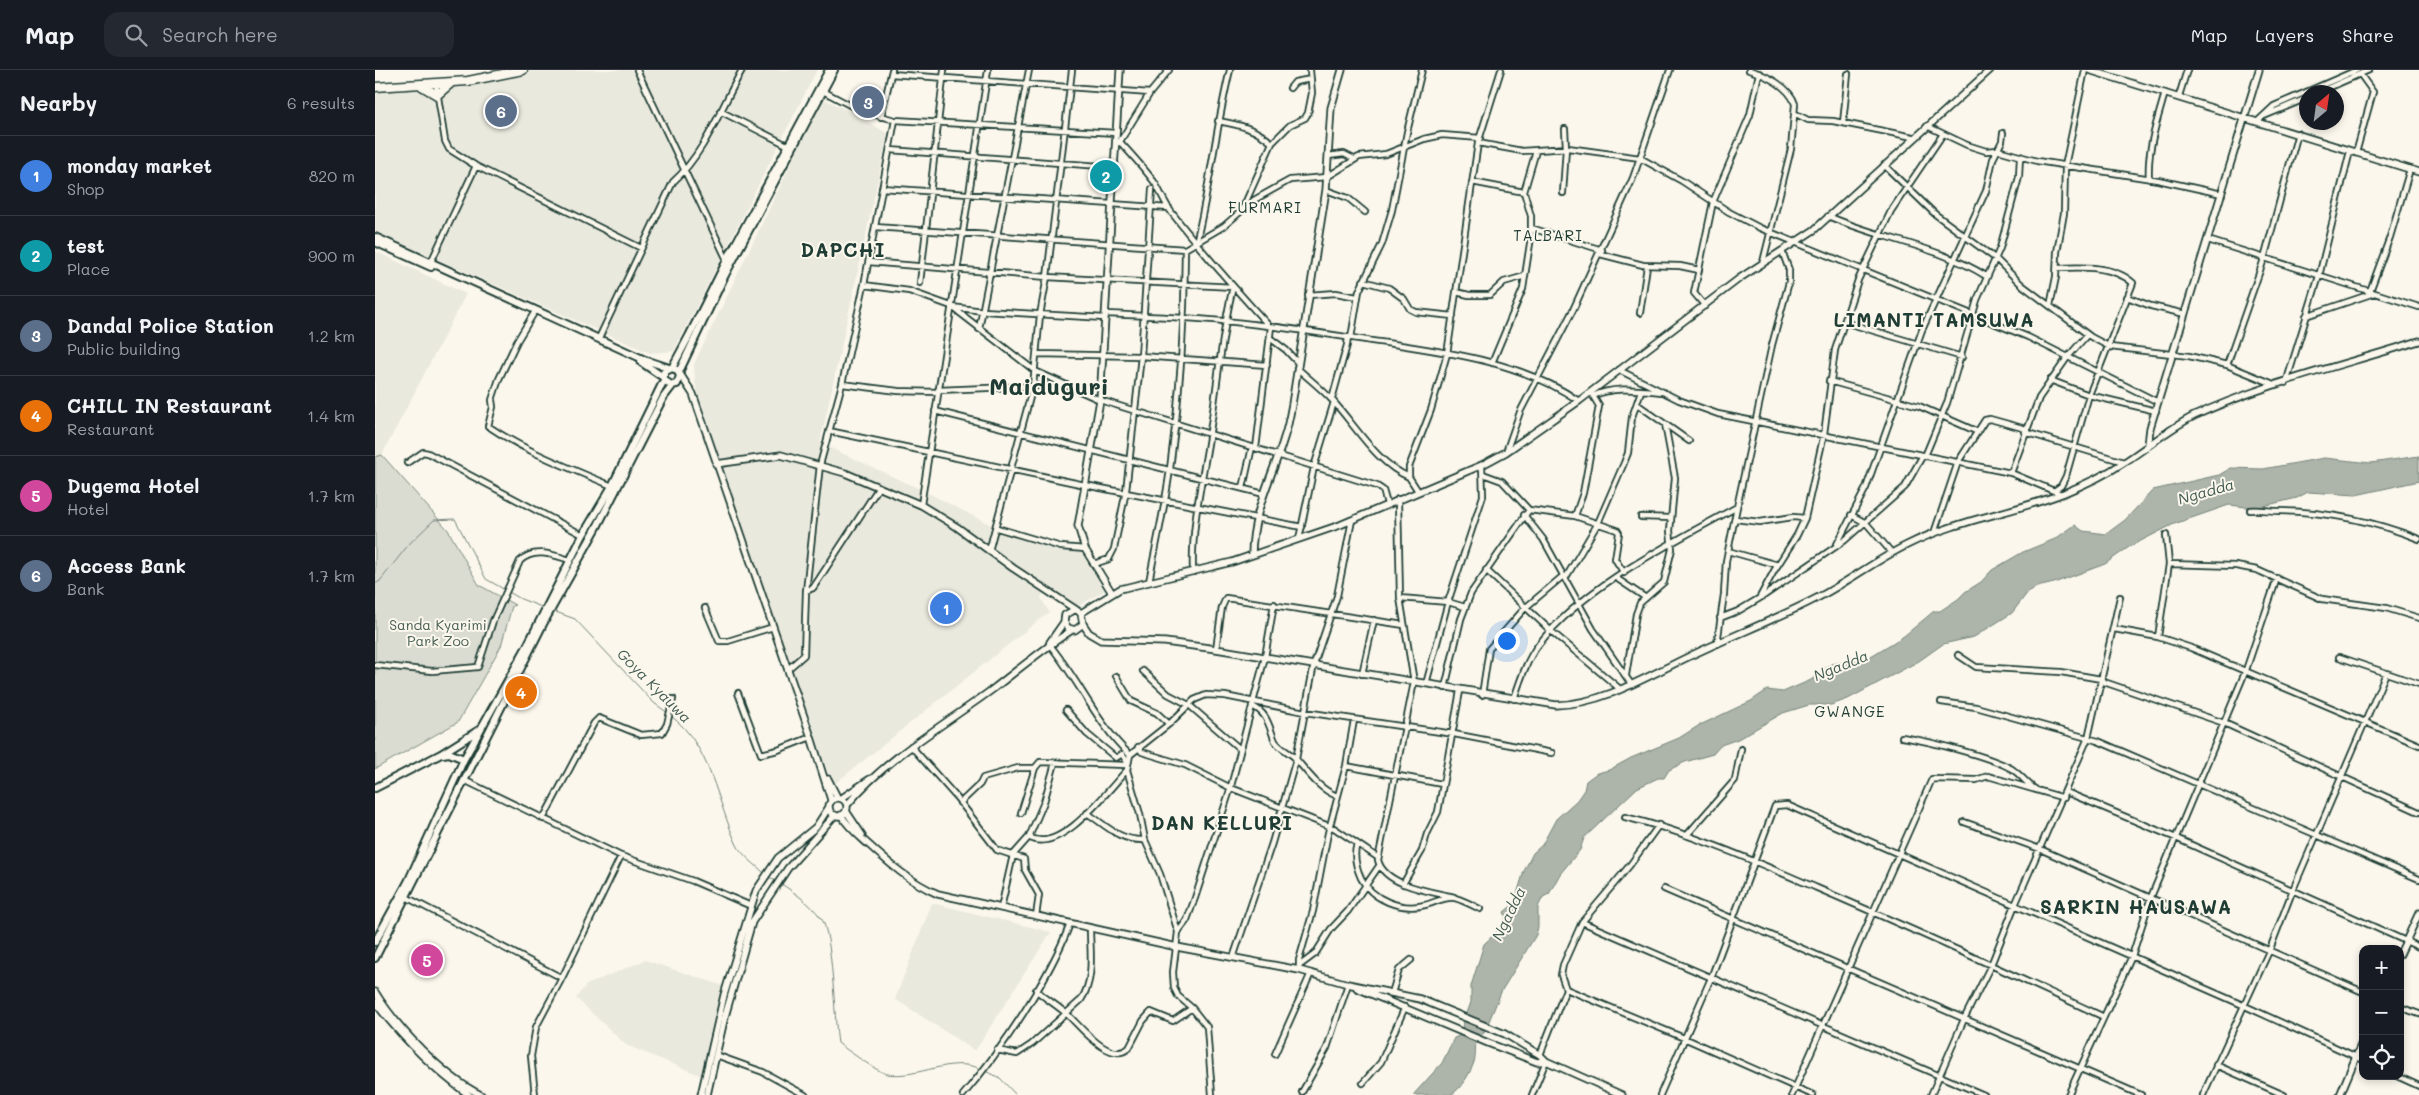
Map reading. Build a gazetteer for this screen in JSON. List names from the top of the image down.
{
  "districts": [
    "FURMARI",
    "TALBARI",
    "DAPCHI",
    "LIMANTI TAMSUWA",
    "Maiduguri",
    "GWANGE",
    "DAN KELLURI",
    "SARKIN HAUSAWA"
  ],
  "water": ["Ngadda", "Goya Kyauwa"],
  "parks": ["Sanda Kyarimi Park Zoo"],
  "north": "top right",
  "page": {
    "header": "Map",
    "search": "Search here",
    "nav": ["Map", "Layers", "Share"],
    "heading": ["Nearby", "6 results"],
    "pins": [
      "3",
      "6",
      "2",
      "1",
      "4",
      "5"
    ],
    "list": [
      {
        "mark": "1",
        "name": "monday market",
        "note": "Shop",
        "value": "820 m"
      },
      {
        "mark": "2",
        "name": "test",
        "note": "Place",
        "value": "900 m"
      },
      {
        "mark": "3",
        "name": "Dandal Police Station",
        "note": "Public building",
        "value": "1.2 km"
      },
      {
        "mark": "4",
        "name": "CHILL IN Restaurant",
        "note": "Restaurant",
        "value": "1.4 km"
      },
      {
        "mark": "5",
        "name": "Dugema Hotel",
        "note": "Hotel",
        "value": "1.7 km"
      },
      {
        "mark": "6",
        "name": "Access Bank",
        "note": "Bank",
        "value": "1.7 km"
      }
    ],
    "map_buttons": ["+", "−"]
  }
}
